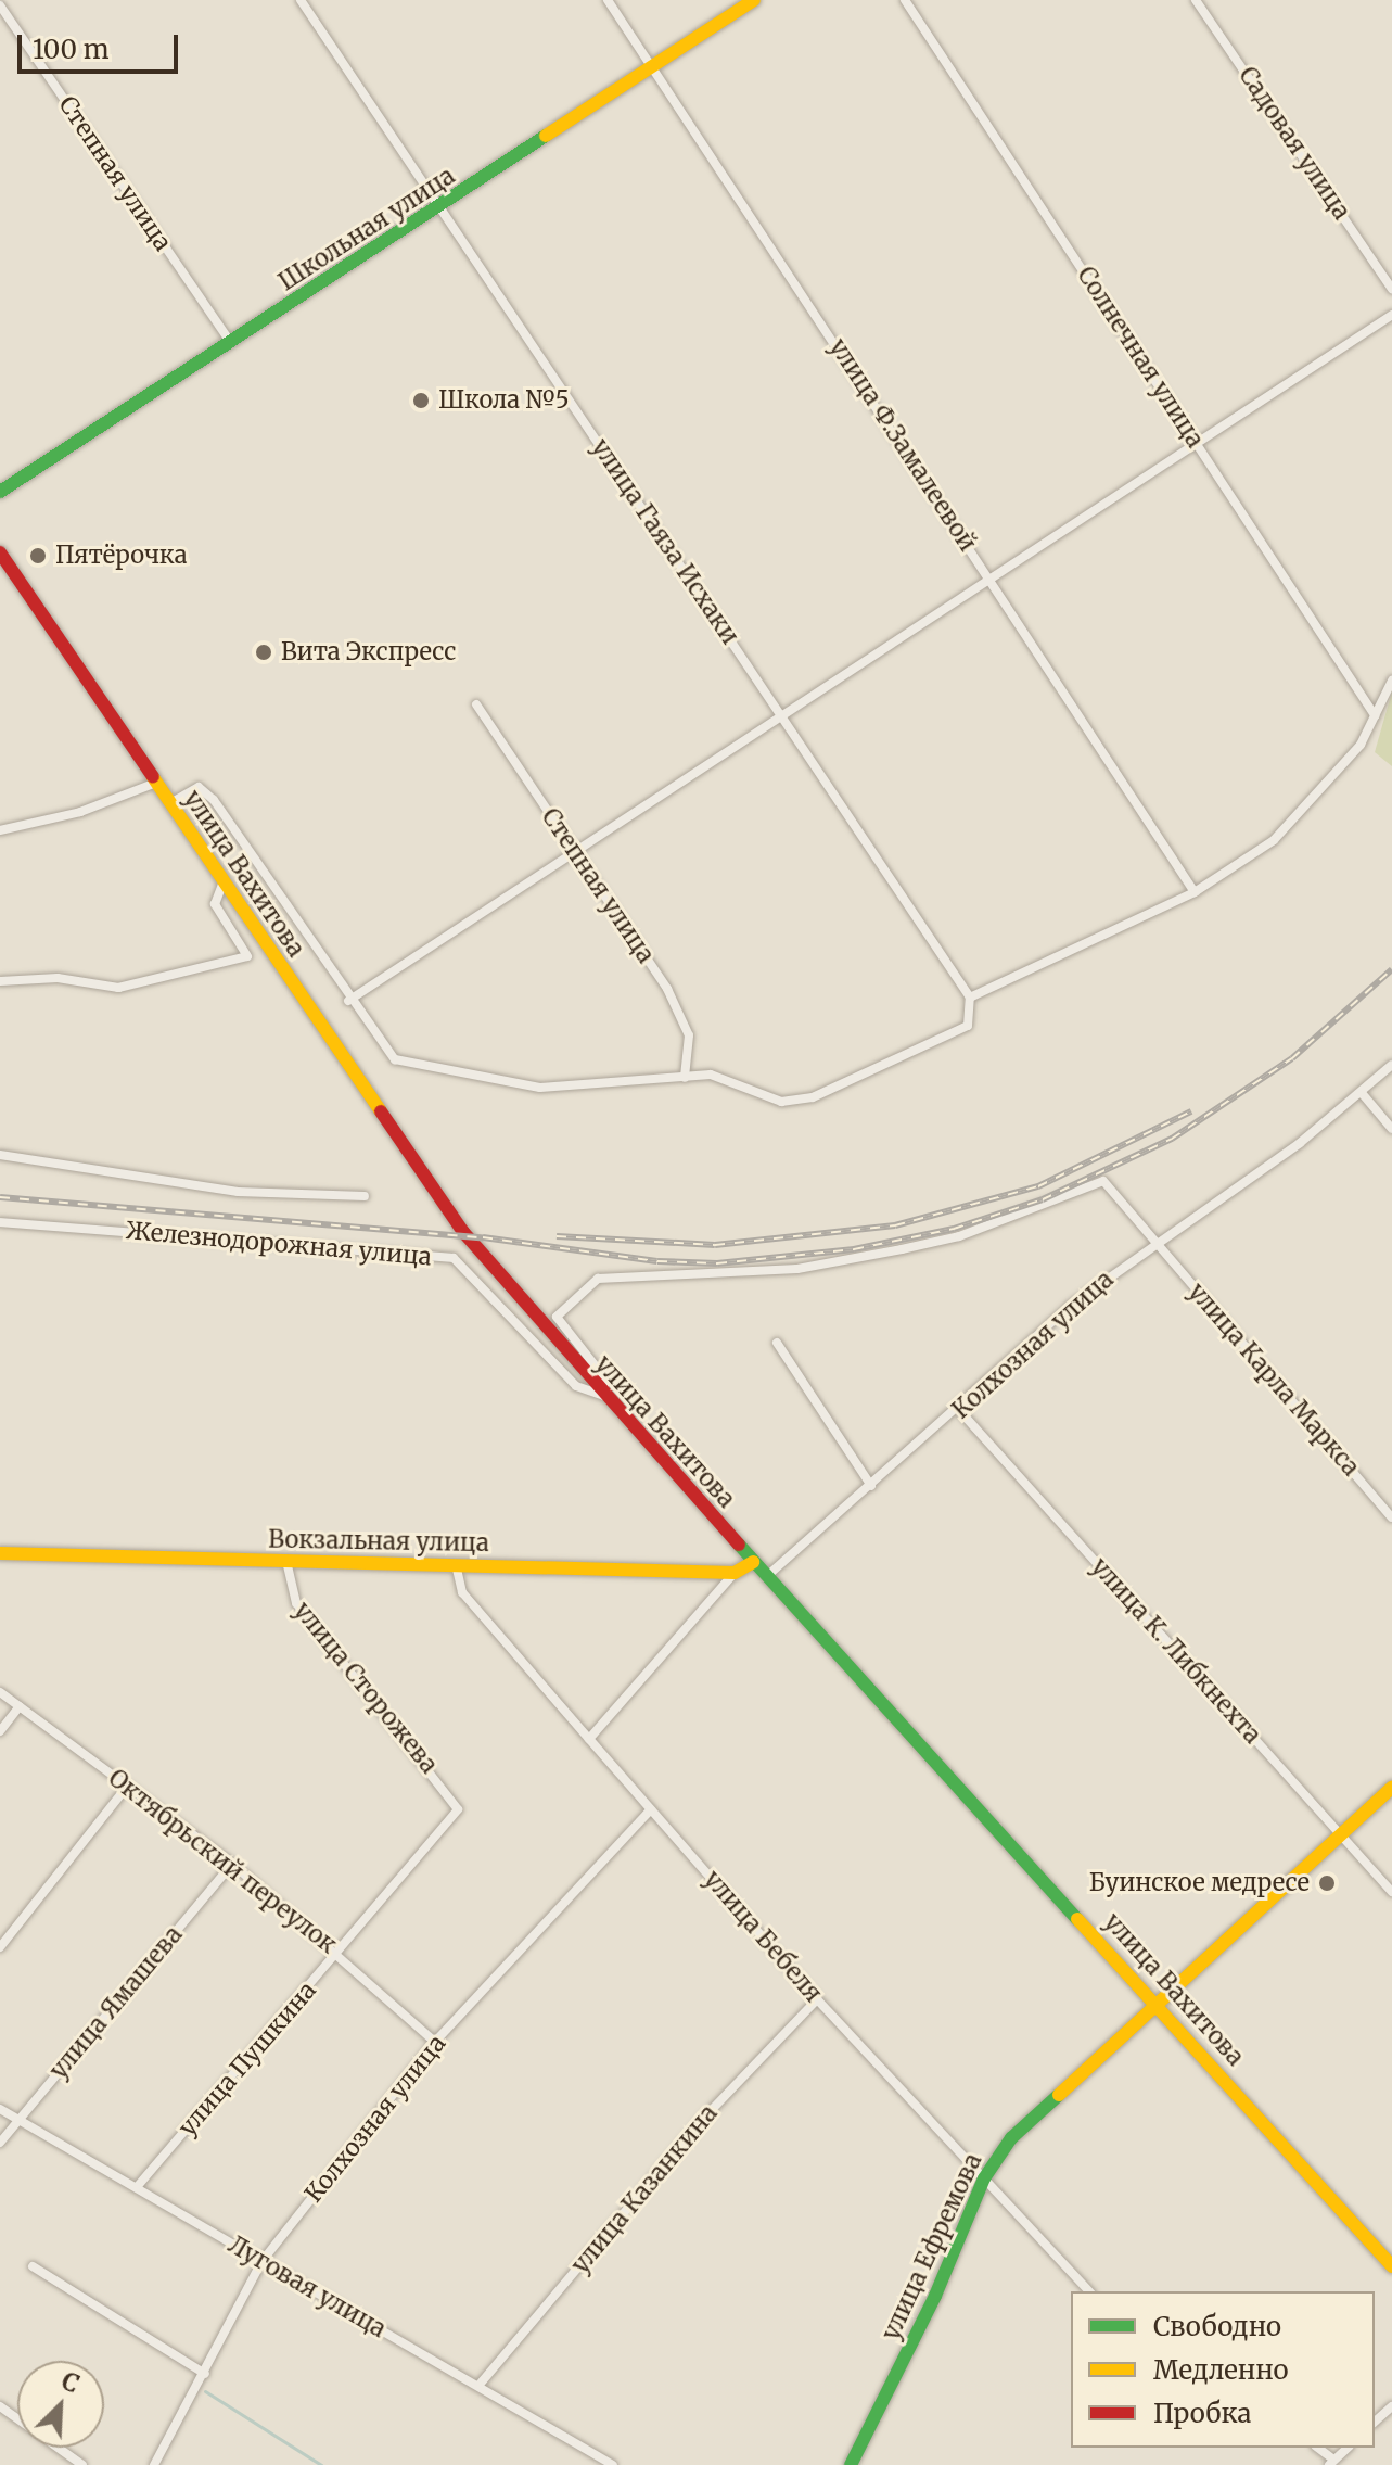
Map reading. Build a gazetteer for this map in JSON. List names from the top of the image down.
{
  "streets": {
    "main road": [
      "Школьная улица",
      "улица Вахитова",
      "Вокзальная улица",
      "улица Ефремова"
    ],
    "street": [
      "Садовая улица",
      "Степная улица",
      "Солнечная улица",
      "улица Ф.Замалеевой",
      "улица Гаяза Исхаки",
      "Железнодорожная улица",
      "Колхозная улица",
      "улица Карла Маркса",
      "улица К. Либкнехта",
      "улица Сторожева",
      "Октябрьский переулок",
      "улица Бебеля",
      "улица Ямашева",
      "улица Пушкина",
      "улица Казанкина",
      "Луговая улица"
    ]
  },
  "crossings": [
    ["Степная улица", "Школьная улица"],
    ["Школьная улица", "улица Ф.Замалеевой"],
    ["Школьная улица", "улица Гаяза Исхаки"],
    ["улица Вахитова", "Железнодорожная улица"],
    ["улица Вахитова", "Колхозная улица"],
    ["улица Вахитова", "улица Карла Маркса"],
    ["улица Вахитова", "улица Ефремова"],
    ["Железнодорожная улица", "улица Карла Маркса"],
    ["Колхозная улица", "улица Карла Маркса"],
    ["Колхозная улица", "улица К. Либкнехта"],
    ["Колхозная улица", "Октябрьский переулок"],
    ["Колхозная улица", "улица Бебеля"],
    ["Колхозная улица", "Луговая улица"],
    ["Вокзальная улица", "улица Сторожева"],
    ["Вокзальная улица", "улица Бебеля"],
    ["улица К. Либкнехта", "улица Ефремова"],
    ["улица Сторожева", "улица Пушкина"],
    ["Октябрьский переулок", "улица Ямашева"],
    ["Октябрьский переулок", "улица Пушкина"],
    ["улица Бебеля", "улица Казанкина"],
    ["улица Бебеля", "улица Ефремова"],
    ["улица Ямашева", "Луговая улица"],
    ["улица Пушкина", "Луговая улица"],
    ["улица Казанкина", "Луговая улица"]
  ],
  "places": [
    "Школа №5",
    "Пятёрочка",
    "Вита Экспресс",
    "Буинское медресе"
  ],
  "legend": ["Свободно", "Медленно", "Пробка"],
  "scale_bar": "100 m",
  "north": "top right"
}
